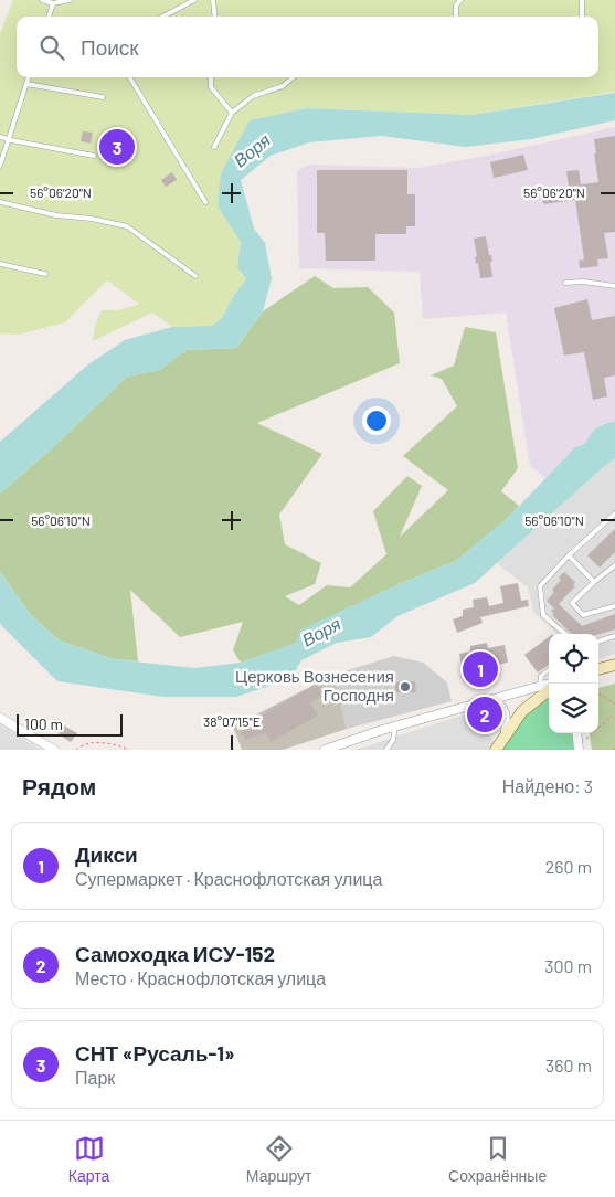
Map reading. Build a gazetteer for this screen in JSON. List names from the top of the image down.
{
  "water": ["Воря"],
  "places": ["Церковь Вознесения Господня"],
  "scale_bar": "100 m",
  "page": {
    "search": "Поиск",
    "pins": ["3", "1", "2"],
    "scale": "100 m",
    "heading": ["Рядом", "Найдено: 3"],
    "list": [
      {
        "mark": "1",
        "name": "Дикси",
        "note": "Супермаркет · Краснофлотская улица",
        "value": "260 m"
      },
      {
        "mark": "2",
        "name": "Самоходка ИСУ-152",
        "note": "Место · Краснофлотская улица",
        "value": "300 m"
      },
      {
        "mark": "3",
        "name": "СНТ «Русаль-1»",
        "note": "Парк",
        "value": "360 m"
      }
    ],
    "nav": ["Карта", "Маршрут", "Сохранённые"]
  },
  "coordinates": ["56°06'20\"N", "56°06'10\"N", "38°07'15\"E"]
}
